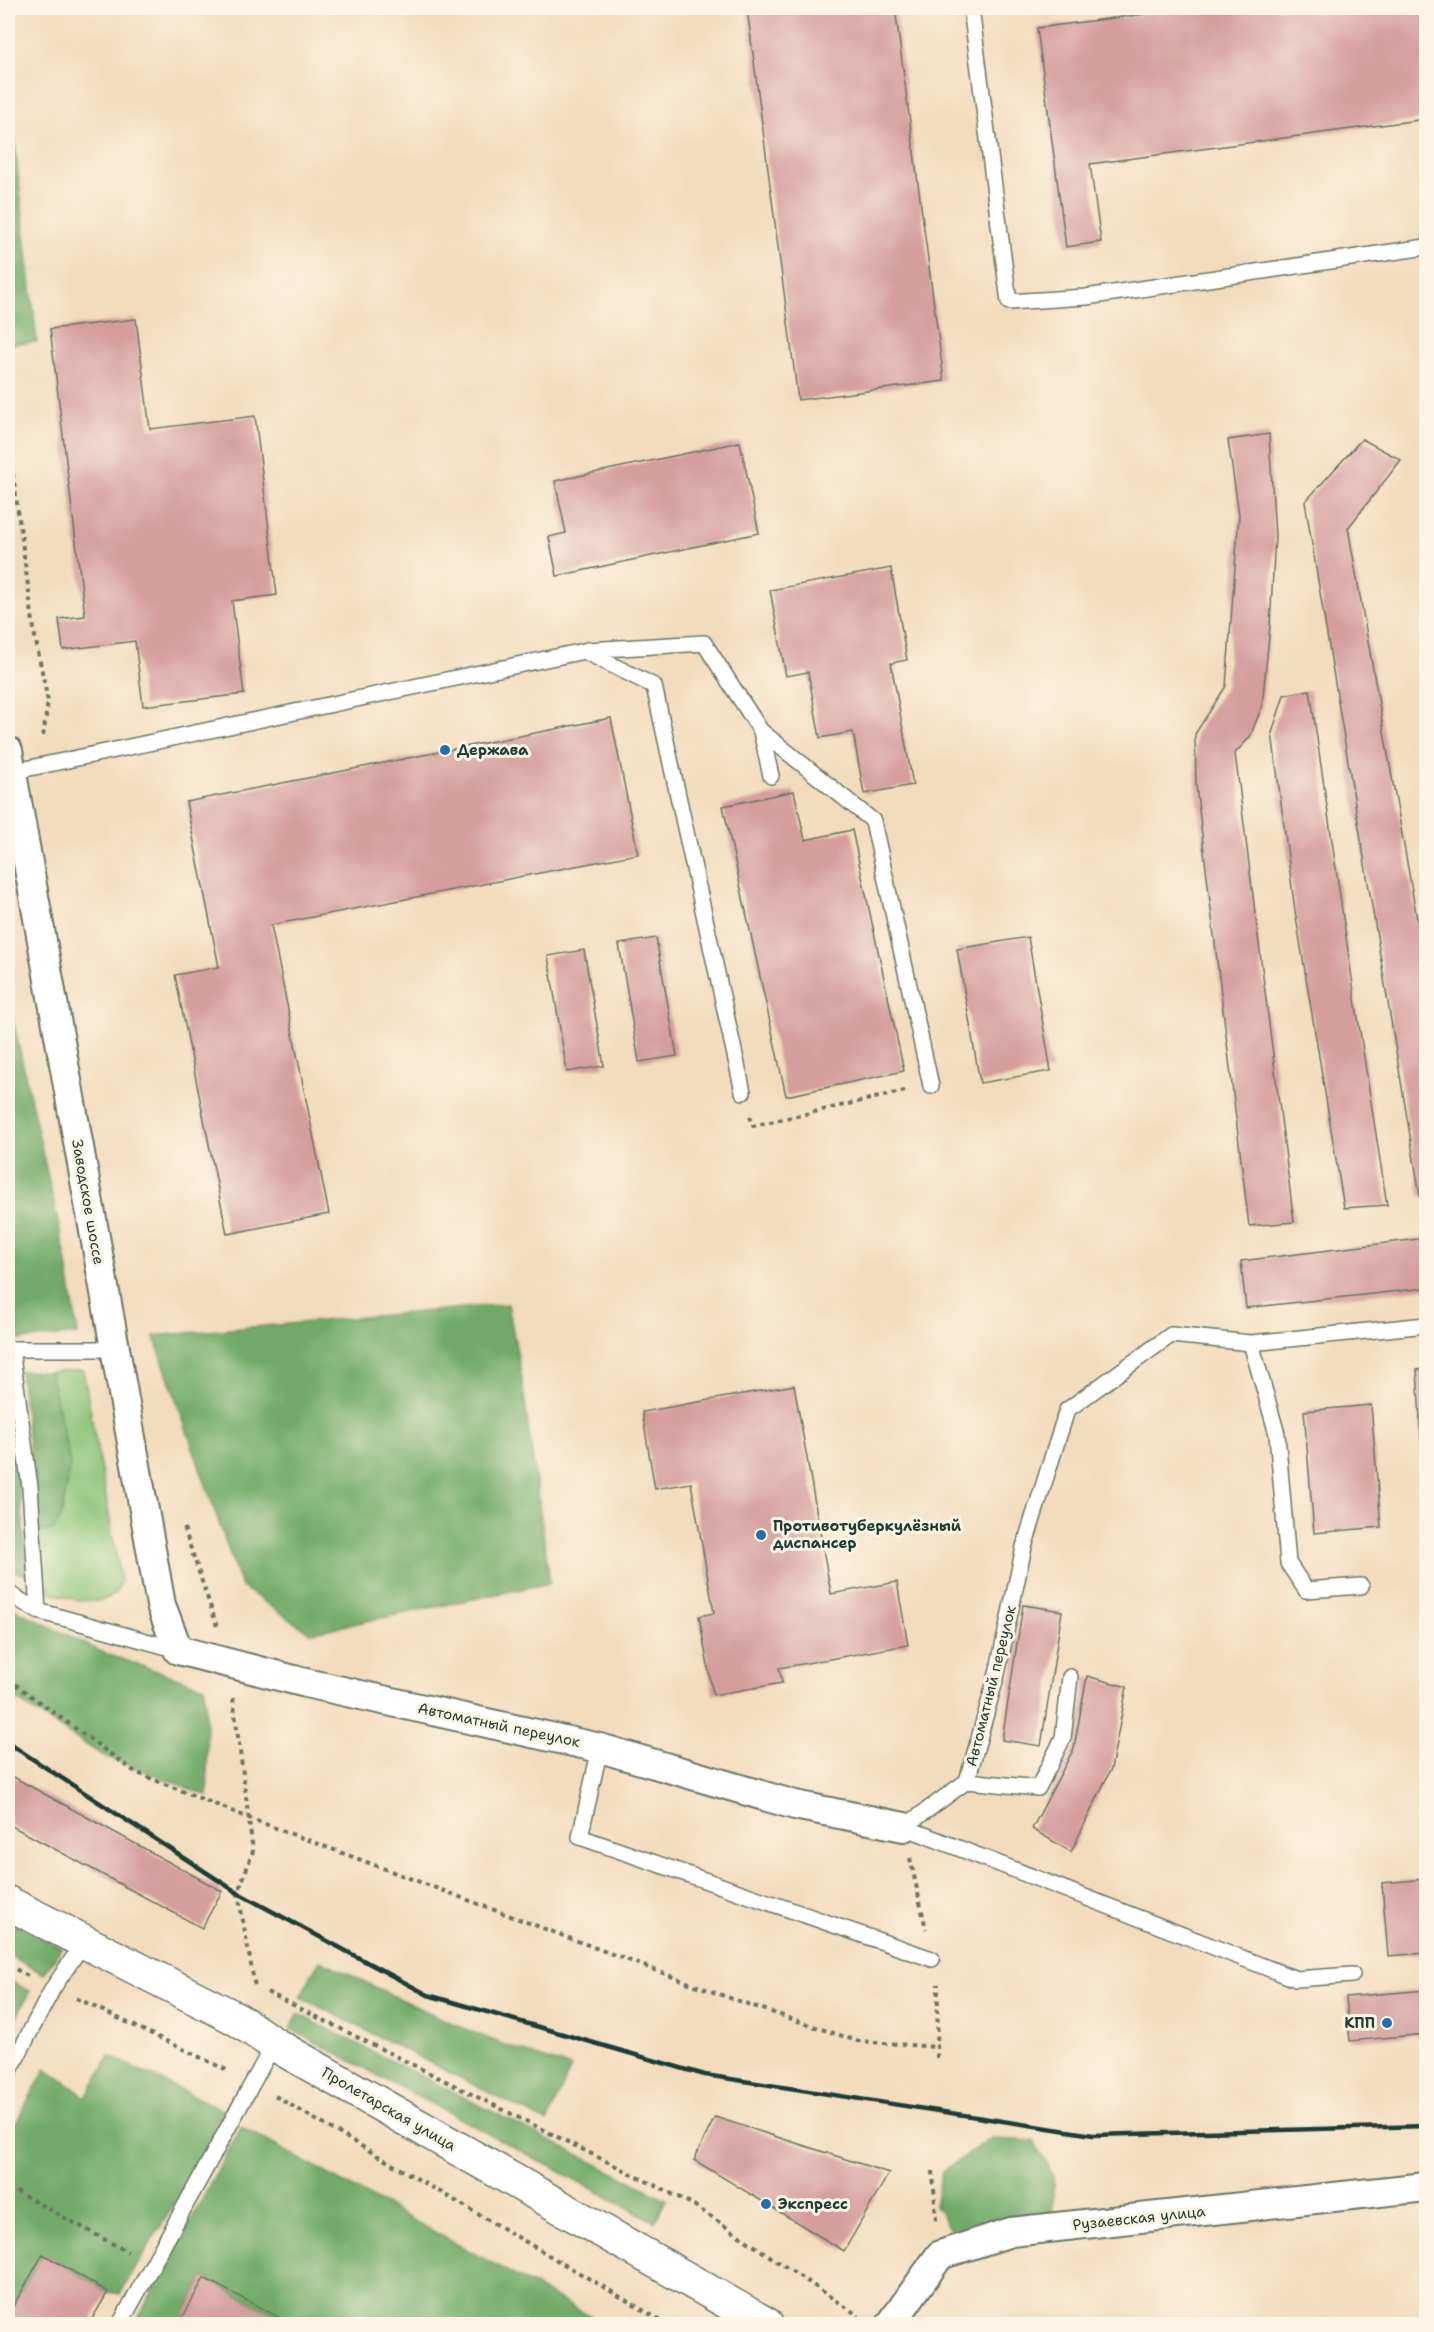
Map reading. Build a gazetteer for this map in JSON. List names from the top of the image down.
{
  "streets": {
    "main road": ["Пролетарская улица"],
    "street": ["Заводское шоссе", "Автоматный переулок", "Рузаевская улица"]
  },
  "crossings": [
    ["Заводское шоссе", "Автоматный переулок"]
  ],
  "places": [
    "Держава",
    "Противотуберкулёзный диспансер",
    "КПП",
    "Экспресс"
  ]
}
